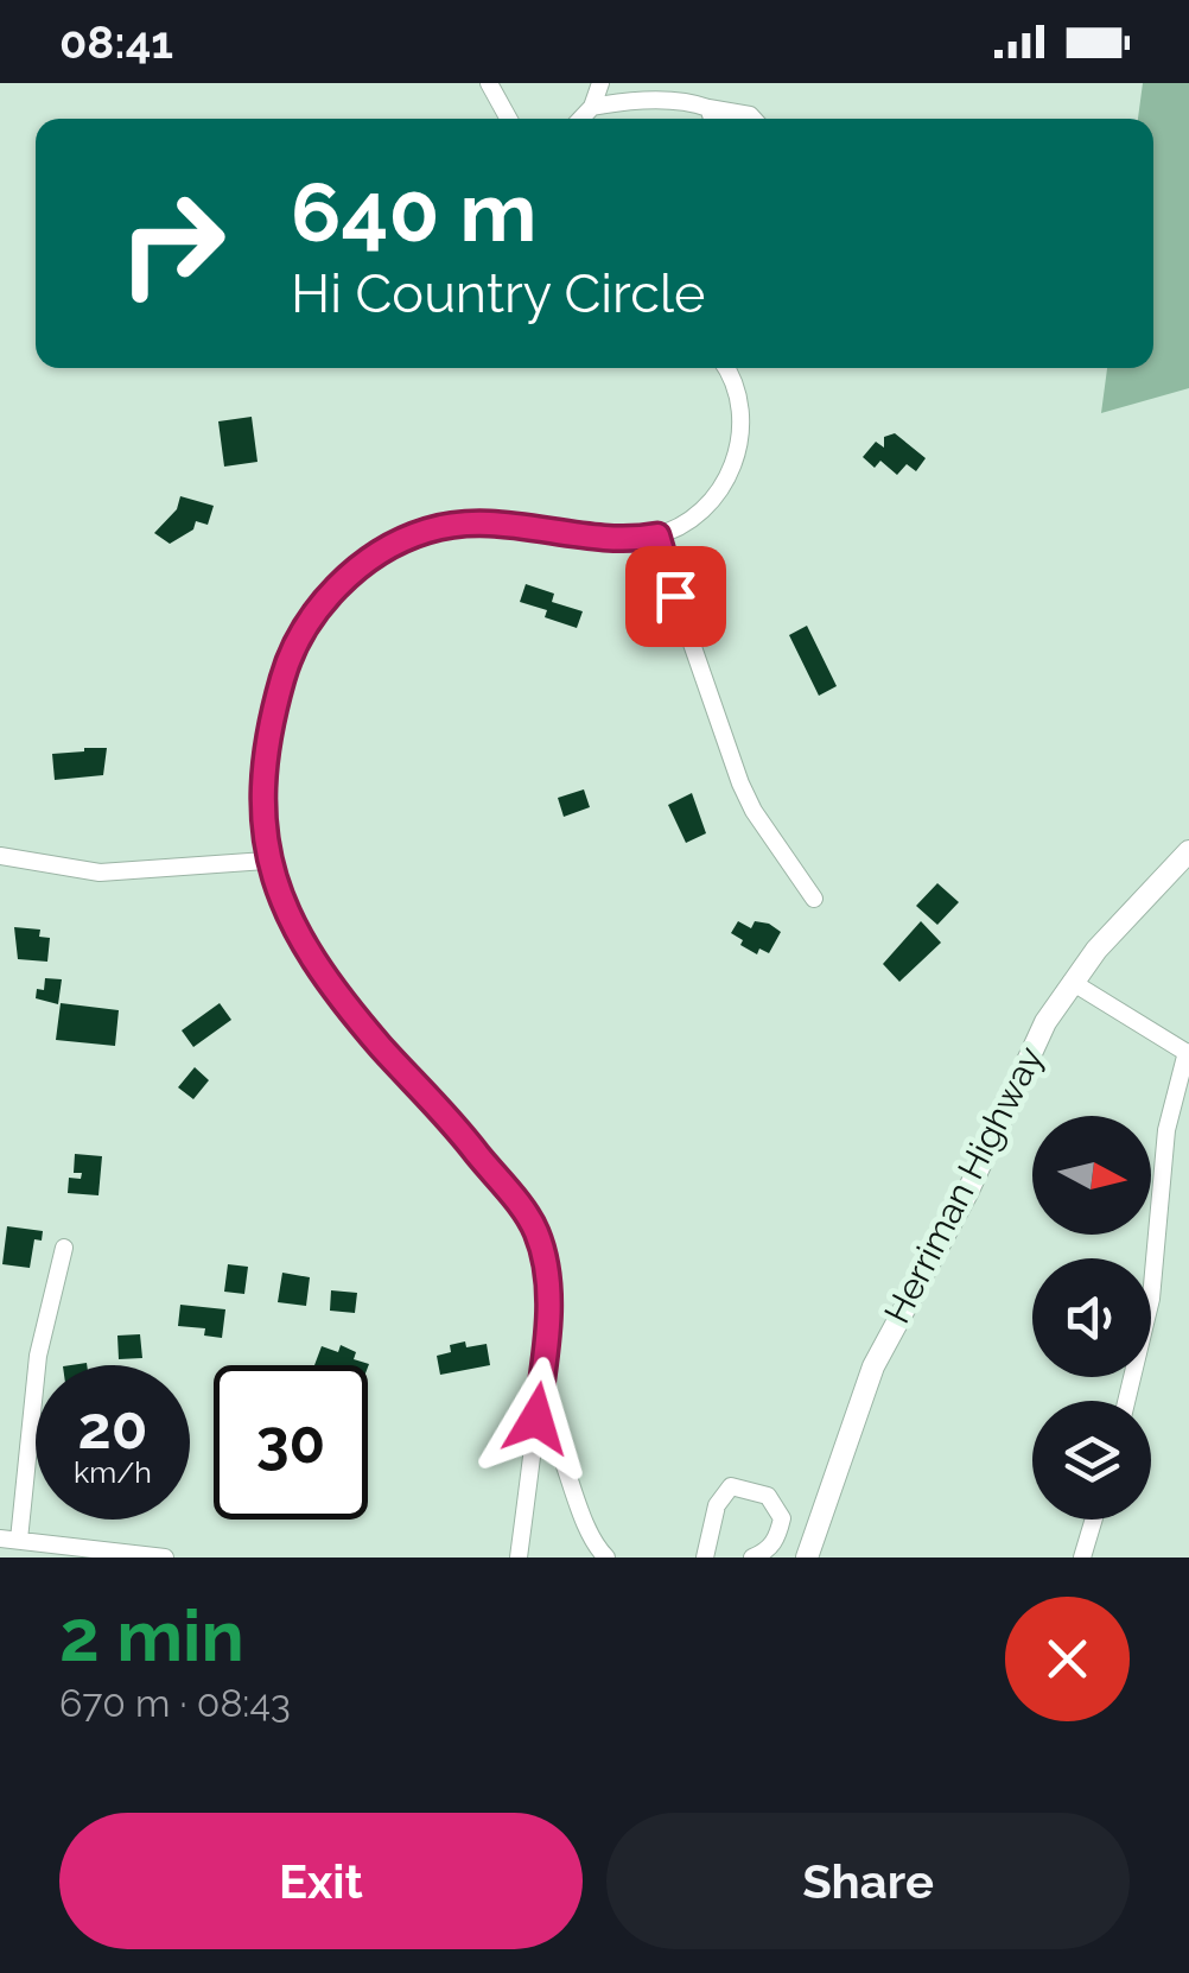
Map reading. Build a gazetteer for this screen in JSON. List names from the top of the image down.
{
  "streets": {
    "main road": ["Herriman Highway"]
  },
  "north": "right",
  "page": {
    "status": "08:41",
    "turn": ["640 m", "Hi Country Circle"],
    "speed": "20 km/h",
    "limit": "30",
    "heading": ["2 min", "670 m · 08:43"],
    "buttons": ["Exit", "Share"]
  }
}
